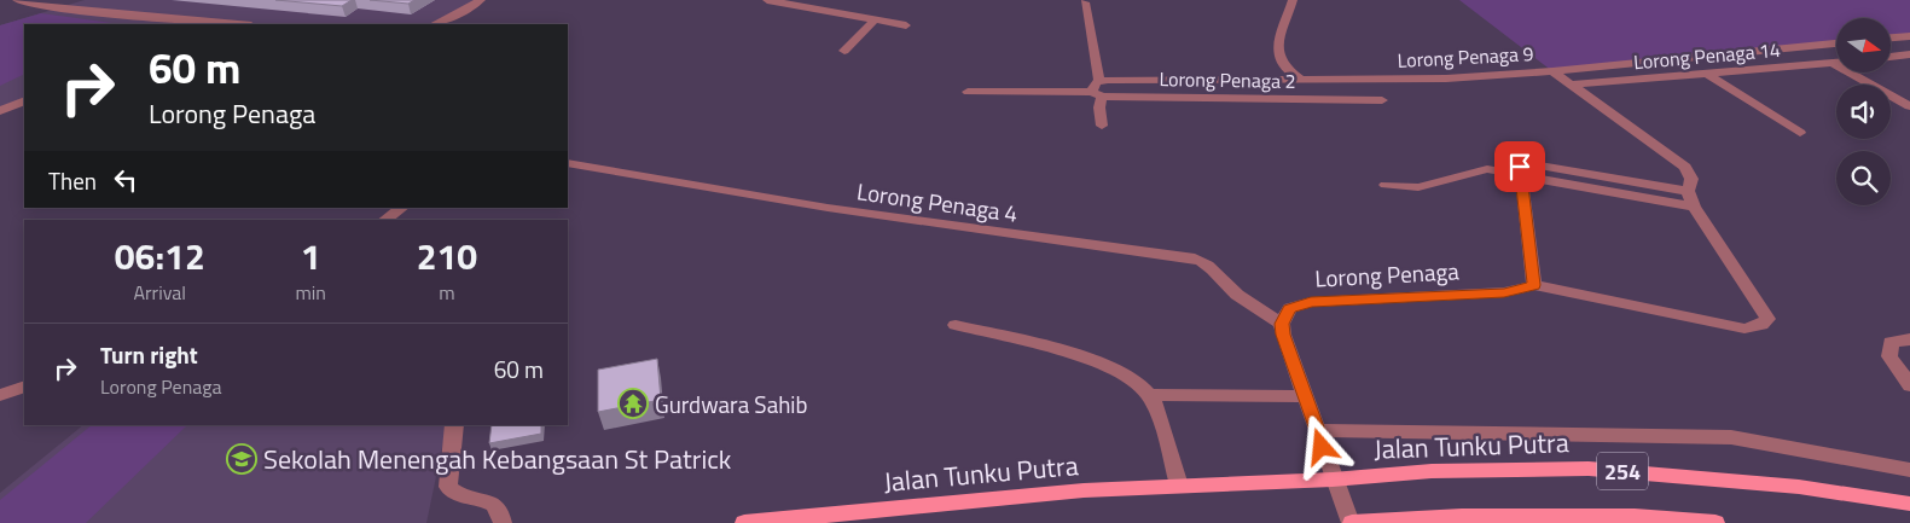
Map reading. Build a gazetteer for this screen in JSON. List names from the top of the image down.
{
  "streets": {
    "main road": ["Jalan Tunku Putra", "254"],
    "street": [
      "Lorong Penaga 14",
      "Lorong Penaga 9",
      "Lorong Penaga 2",
      "Lorong Penaga 4",
      "Lorong Penaga"
    ]
  },
  "crossings": [
    ["Lorong Penaga 4", "Lorong Penaga"]
  ],
  "places": {
    "temple": ["Gurdwara Sahib"],
    "school or university": ["Sekolah Menengah Kebangsaan St Patrick"]
  },
  "north": "right",
  "page": {
    "turn": ["60 m", "Lorong Penaga"],
    "then": "Then",
    "eta": [
      "06:12",
      "Arrival",
      "1",
      "min",
      "210",
      "m"
    ],
    "list": [
      {
        "name": "Turn right",
        "note": "Lorong Penaga",
        "value": "60 m"
      }
    ]
  }
}
